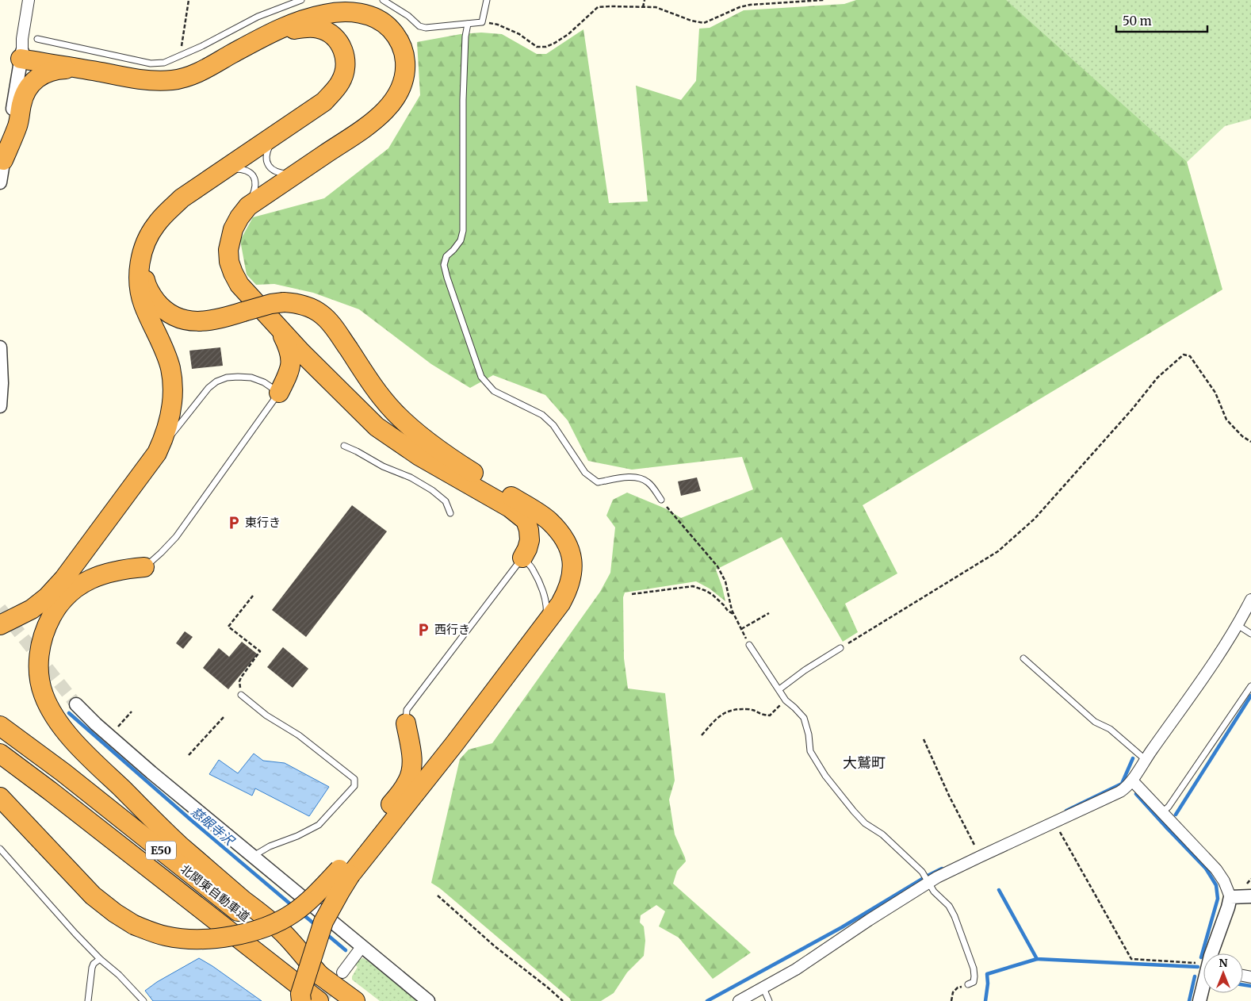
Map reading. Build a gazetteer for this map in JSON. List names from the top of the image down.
{
  "streets": {
    "highway": ["E50", "北関東自動車道"]
  },
  "districts": ["大鷲町"],
  "water": ["慈眼寺沢"],
  "places": {
    "parking": ["東行き", "西行き"]
  },
  "scale_bar": "50 m",
  "north": "top"
}
